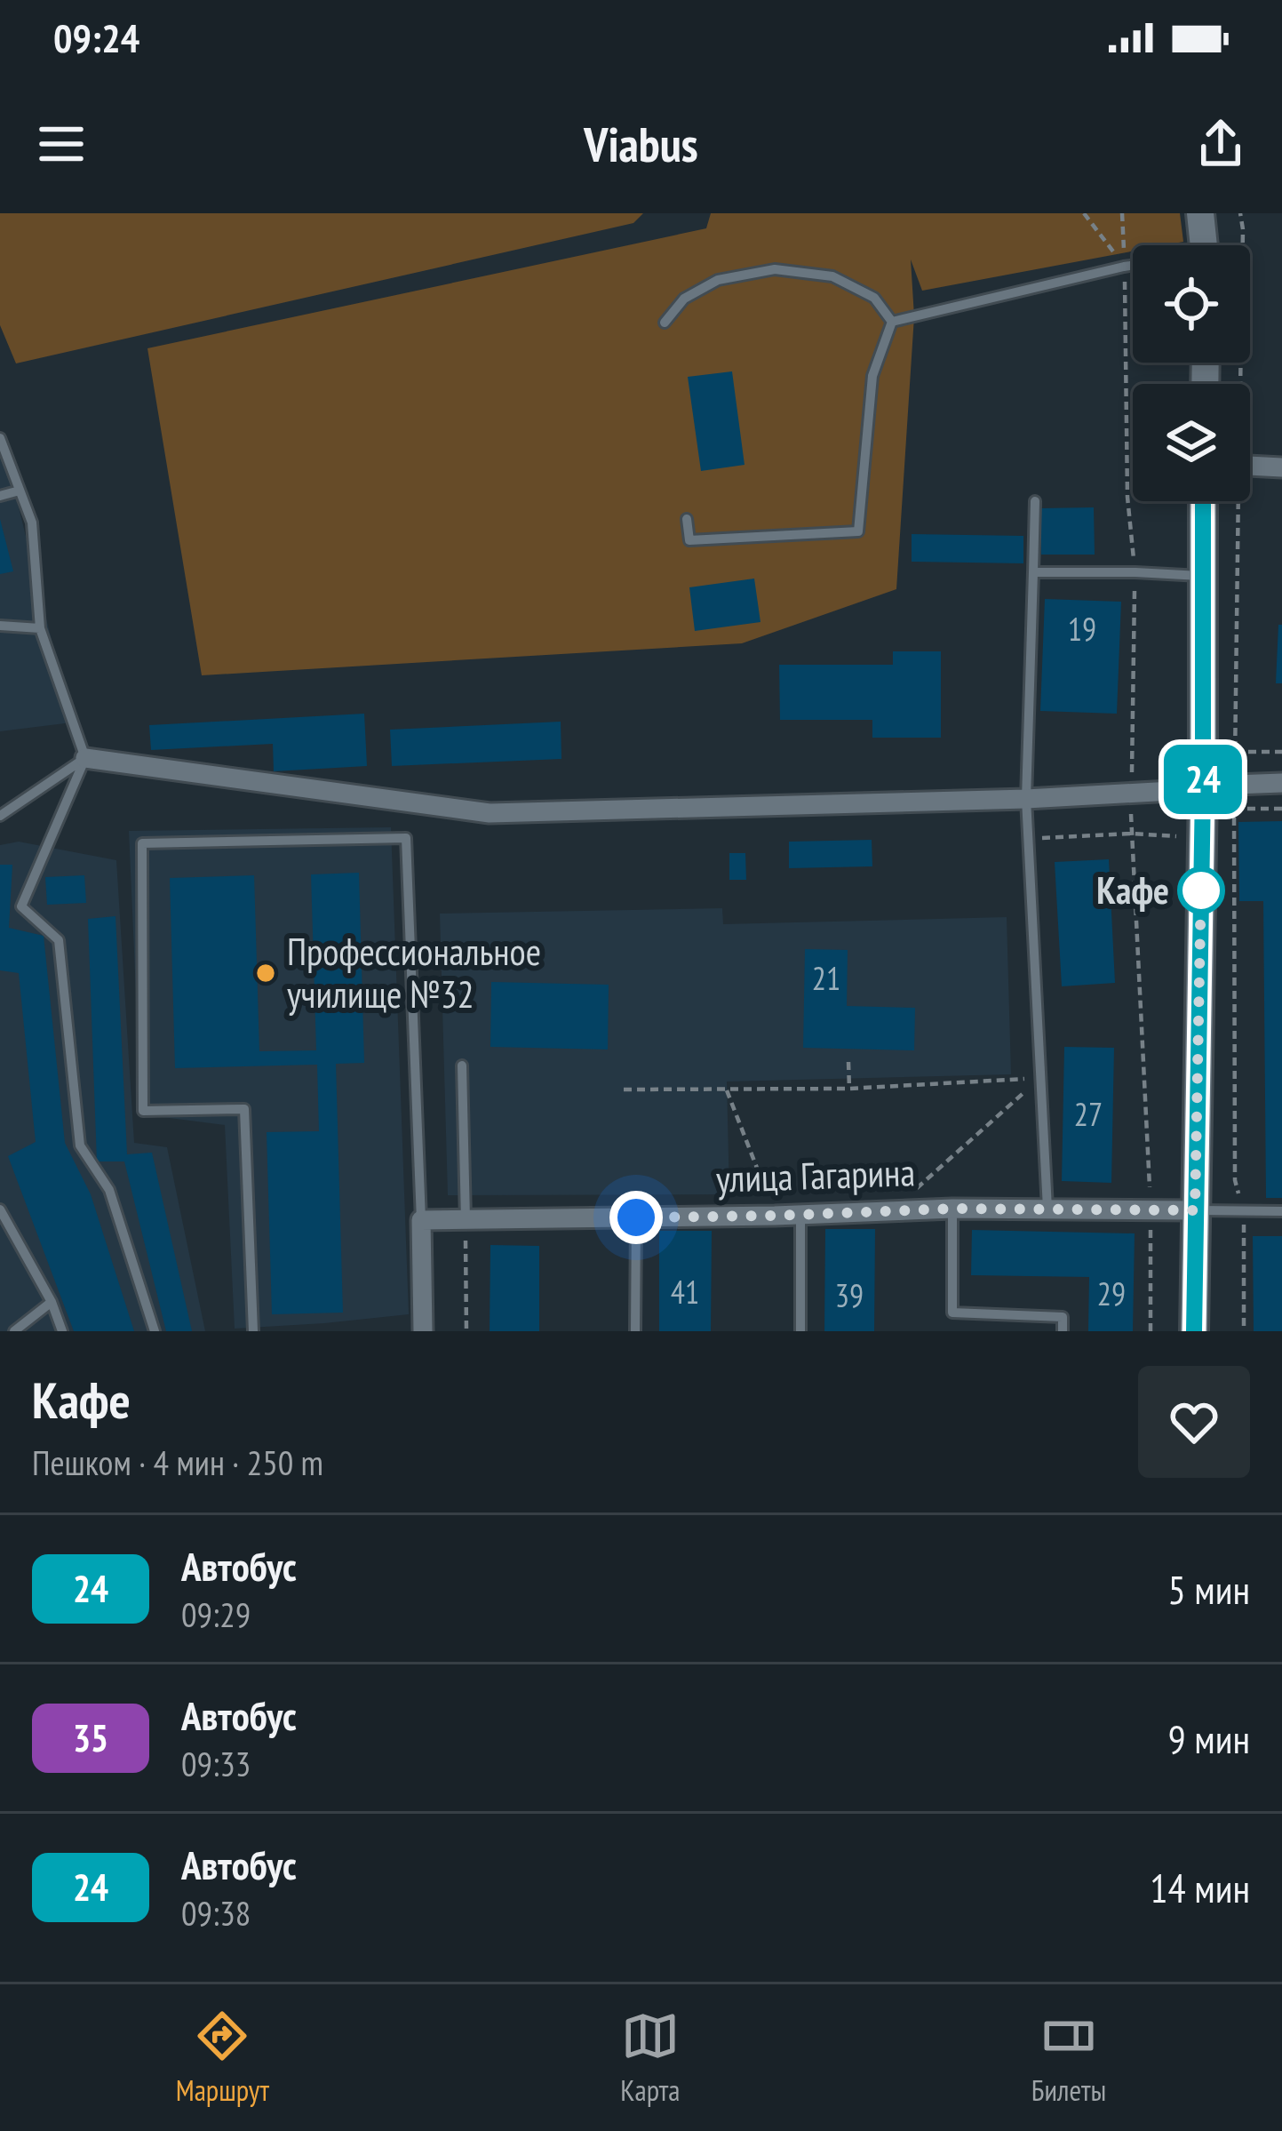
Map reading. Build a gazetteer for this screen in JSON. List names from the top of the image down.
{
  "streets": {
    "street": ["улица Гагарина"]
  },
  "places": ["Кафе", "Профессиональное училище №32"],
  "lines": ["bus line 24"],
  "house_numbers": [
    "19",
    "21",
    "27",
    "41",
    "29",
    "39"
  ],
  "page": {
    "status": "09:24",
    "header": "Viabus",
    "on_map": "24",
    "heading": ["Кафе", "Пешком · 4 мин · 250 m"],
    "list": [
      {
        "mark": "24",
        "name": "Автобус",
        "note": "09:29",
        "value": "5 мин"
      },
      {
        "mark": "35",
        "name": "Автобус",
        "note": "09:33",
        "value": "9 мин"
      },
      {
        "mark": "24",
        "name": "Автобус",
        "note": "09:38",
        "value": "14 мин"
      }
    ],
    "tabs": ["Маршрут", "Карта", "Билеты"]
  }
}
